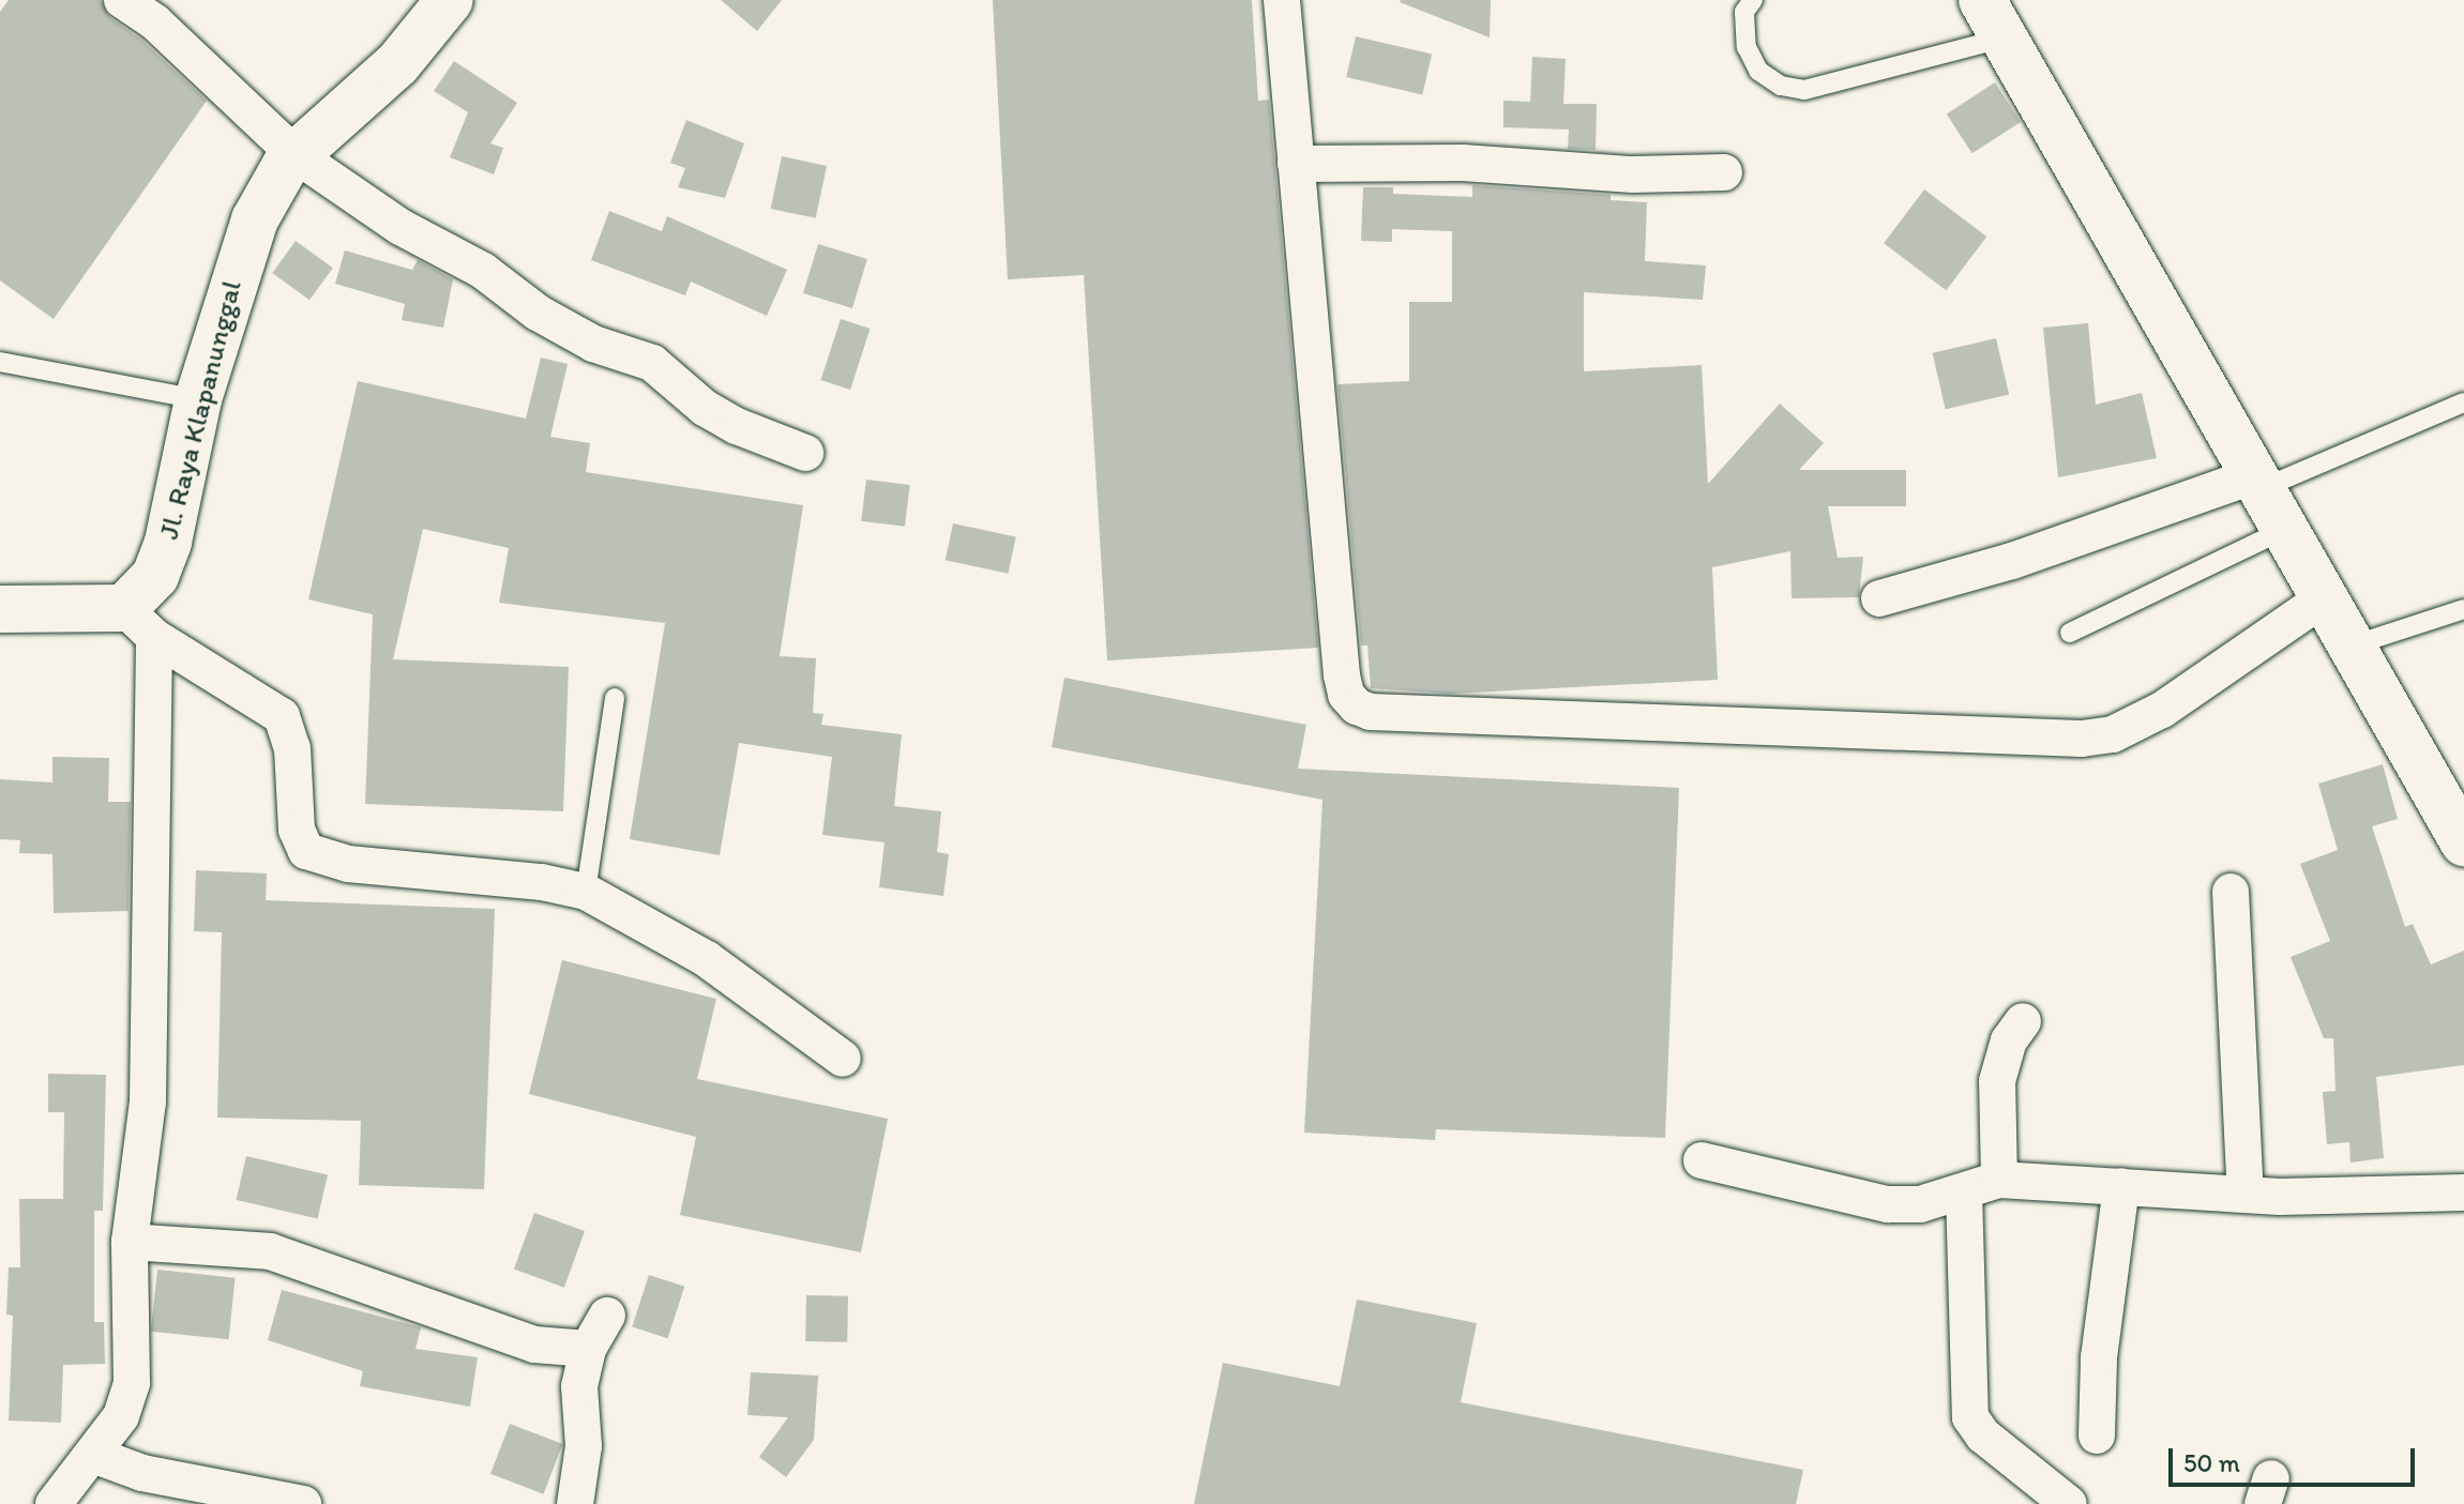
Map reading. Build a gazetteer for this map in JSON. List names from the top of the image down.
{
  "streets": {
    "main road": ["Jl. Raya Klapanunggal"]
  },
  "scale_bar": "50 m"
}
